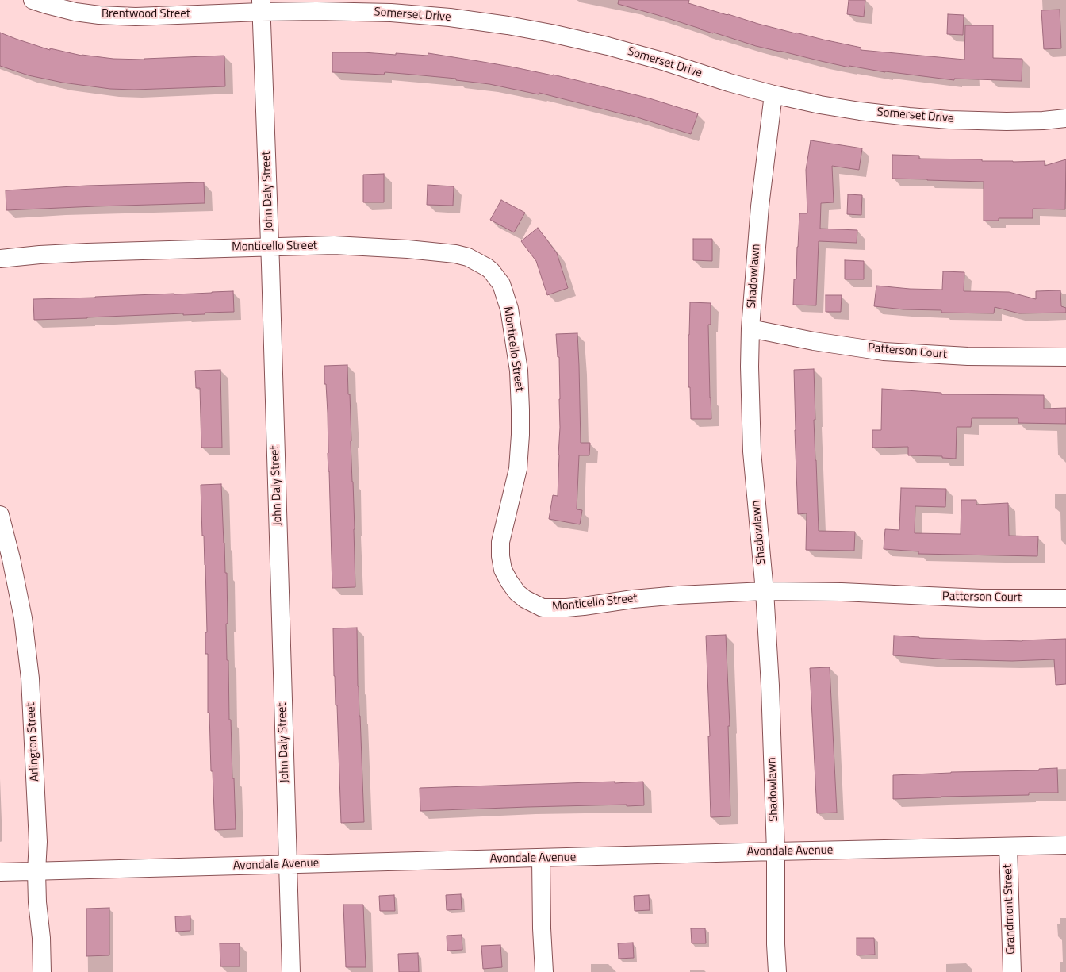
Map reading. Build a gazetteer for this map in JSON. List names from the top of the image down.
{
  "streets": {
    "street": [
      "Brentwood Street",
      "Somerset Drive",
      "John Daly Street",
      "Monticello Street",
      "Shadowlawn",
      "Patterson Court",
      "Arlington Street",
      "Avondale Avenue",
      "Grandmont Street"
    ]
  },
  "crossings": [
    ["Brentwood Street", "Somerset Drive"],
    ["Brentwood Street", "John Daly Street"],
    ["Somerset Drive", "John Daly Street"],
    ["Somerset Drive", "Shadowlawn"],
    ["John Daly Street", "Monticello Street"],
    ["John Daly Street", "Avondale Avenue"],
    ["Monticello Street", "Shadowlawn"],
    ["Monticello Street", "Patterson Court"],
    ["Shadowlawn", "Patterson Court"],
    ["Shadowlawn", "Avondale Avenue"],
    ["Arlington Street", "Avondale Avenue"],
    ["Avondale Avenue", "Grandmont Street"]
  ]
}
